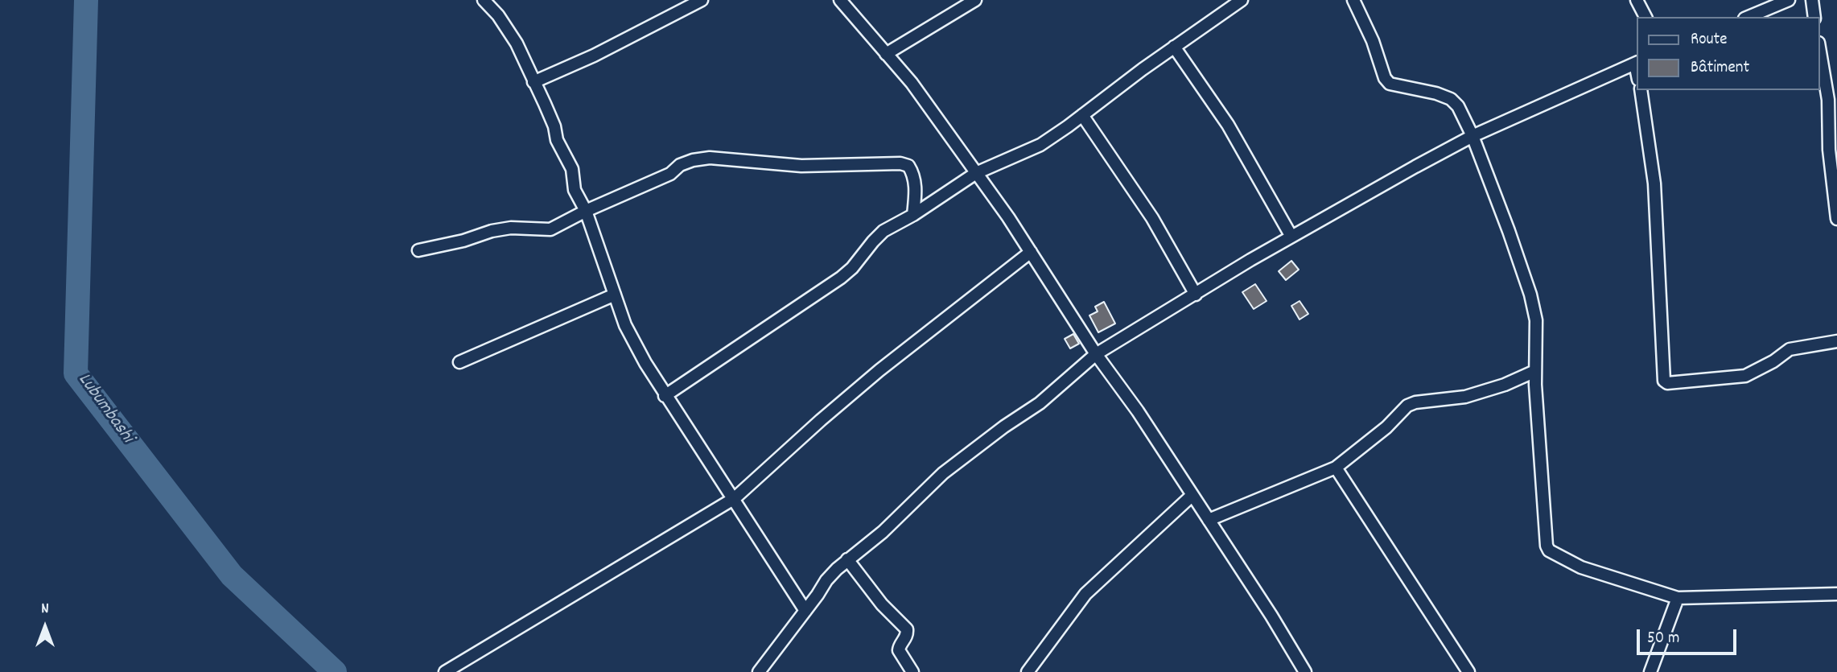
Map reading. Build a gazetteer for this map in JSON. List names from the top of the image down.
{
  "water": ["Lubumbashi"],
  "legend": ["Route", "Bâtiment"],
  "scale_bar": "50 m",
  "north": "top"
}
